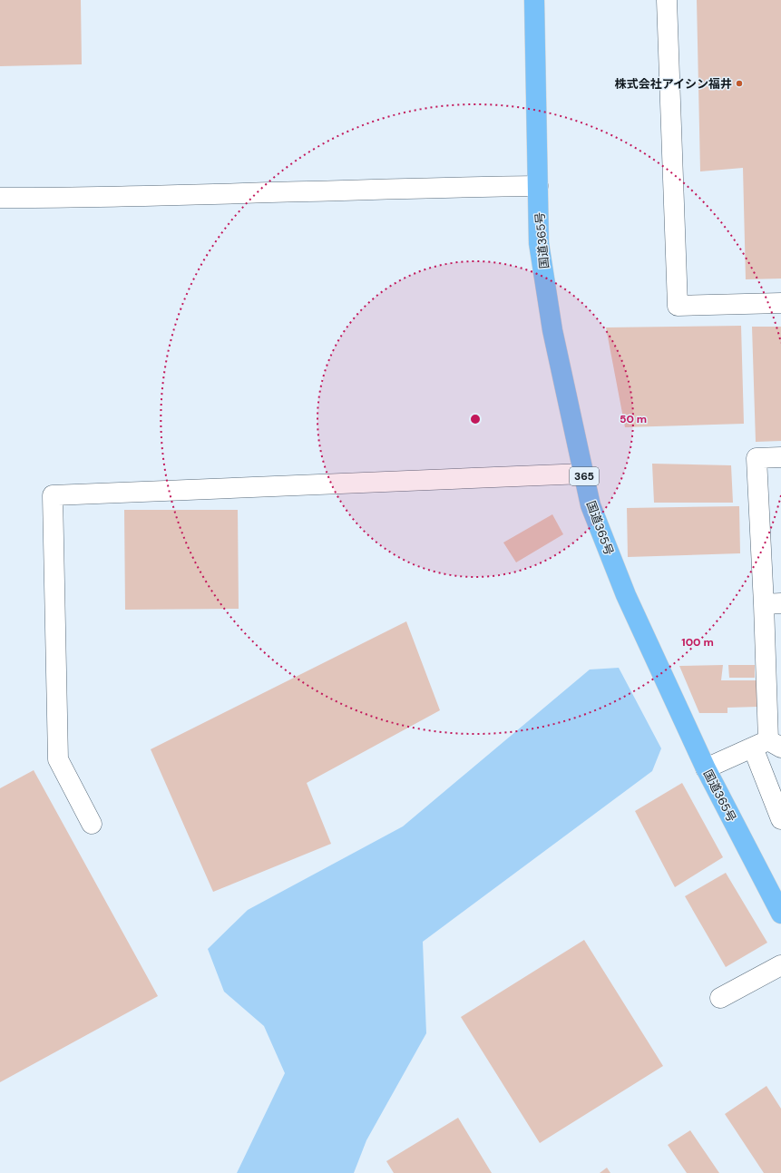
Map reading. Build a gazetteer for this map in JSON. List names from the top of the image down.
{
  "streets": {
    "highway": ["国道365号", "365"]
  },
  "places": ["株式会社アイシン福井"],
  "rings": ["50 m", "100 m"]
}
